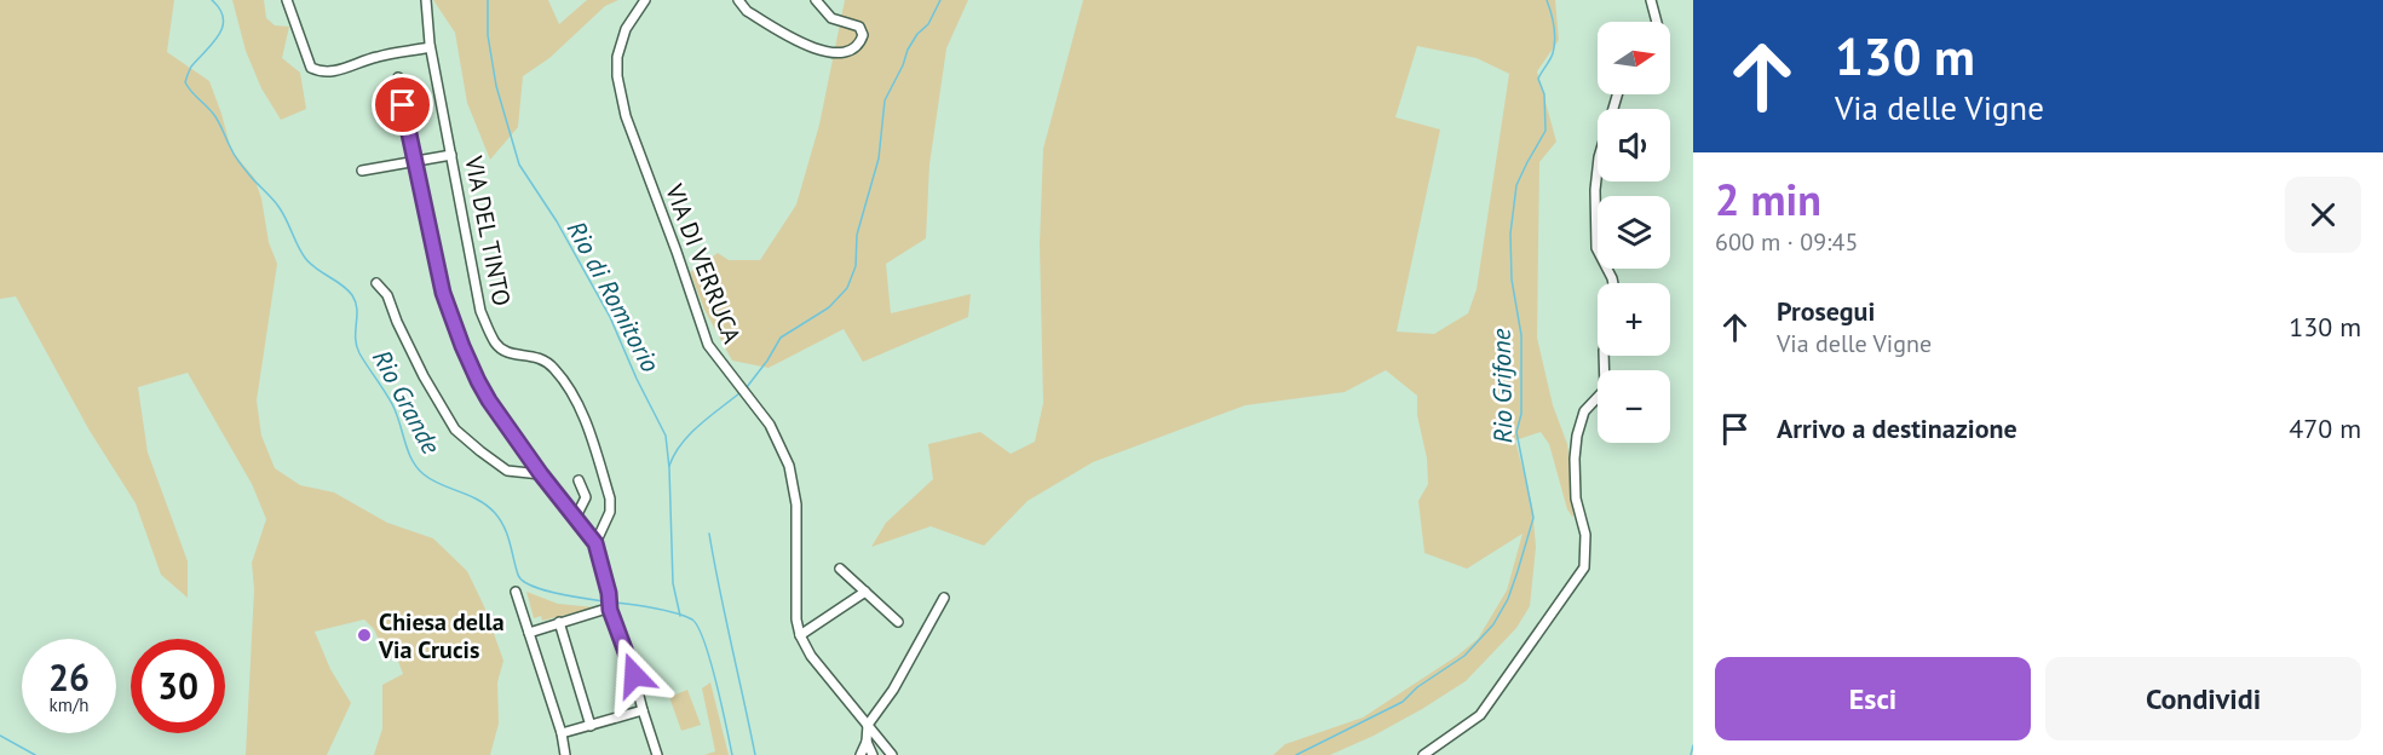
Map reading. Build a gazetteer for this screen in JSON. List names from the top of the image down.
{
  "streets": {
    "street": ["VIA DEL TINTO", "VIA DI VERRUCA"]
  },
  "water": ["Rio di Romitorio", "Rio Grifone", "Rio Grande"],
  "places": ["Chiesa della Via Crucis"],
  "north": "right",
  "page": {
    "turn": ["130 m", "Via delle Vigne"],
    "map_buttons": ["+", "−"],
    "heading": ["2 min", "600 m · 09:45"],
    "list": [
      {
        "name": "Prosegui",
        "note": "Via delle Vigne",
        "value": "130 m"
      },
      {
        "name": "Arrivo a destinazione",
        "value": "470 m"
      }
    ],
    "speed": "26 km/h",
    "limit": "30",
    "buttons": ["Esci", "Condividi"]
  }
}
